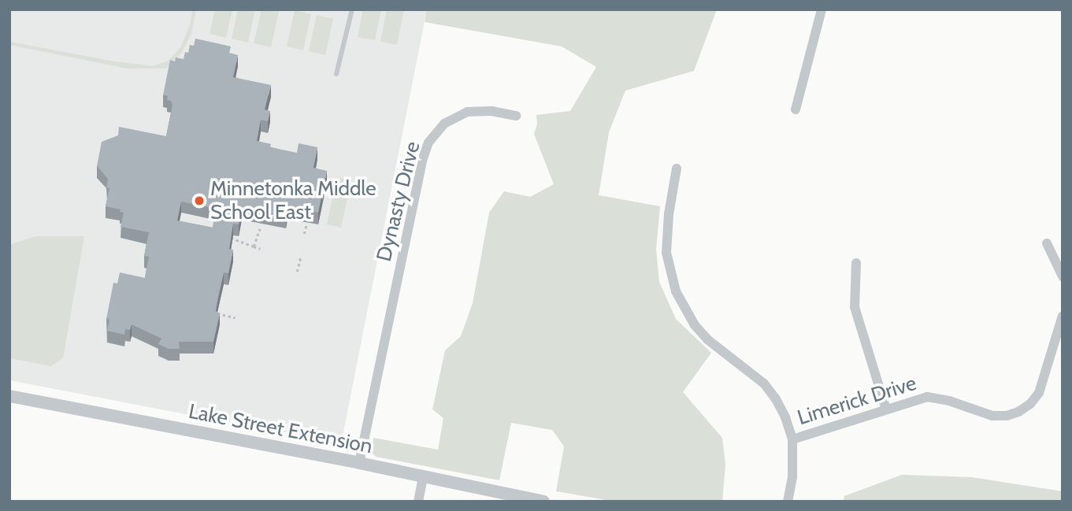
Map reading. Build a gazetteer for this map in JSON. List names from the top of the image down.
{
  "streets": {
    "street": ["Dynasty Drive", "Limerick Drive", "Lake Street Extension"]
  },
  "crossings": [
    ["Dynasty Drive", "Lake Street Extension"]
  ],
  "places": ["Minnetonka Middle School East"]
}
